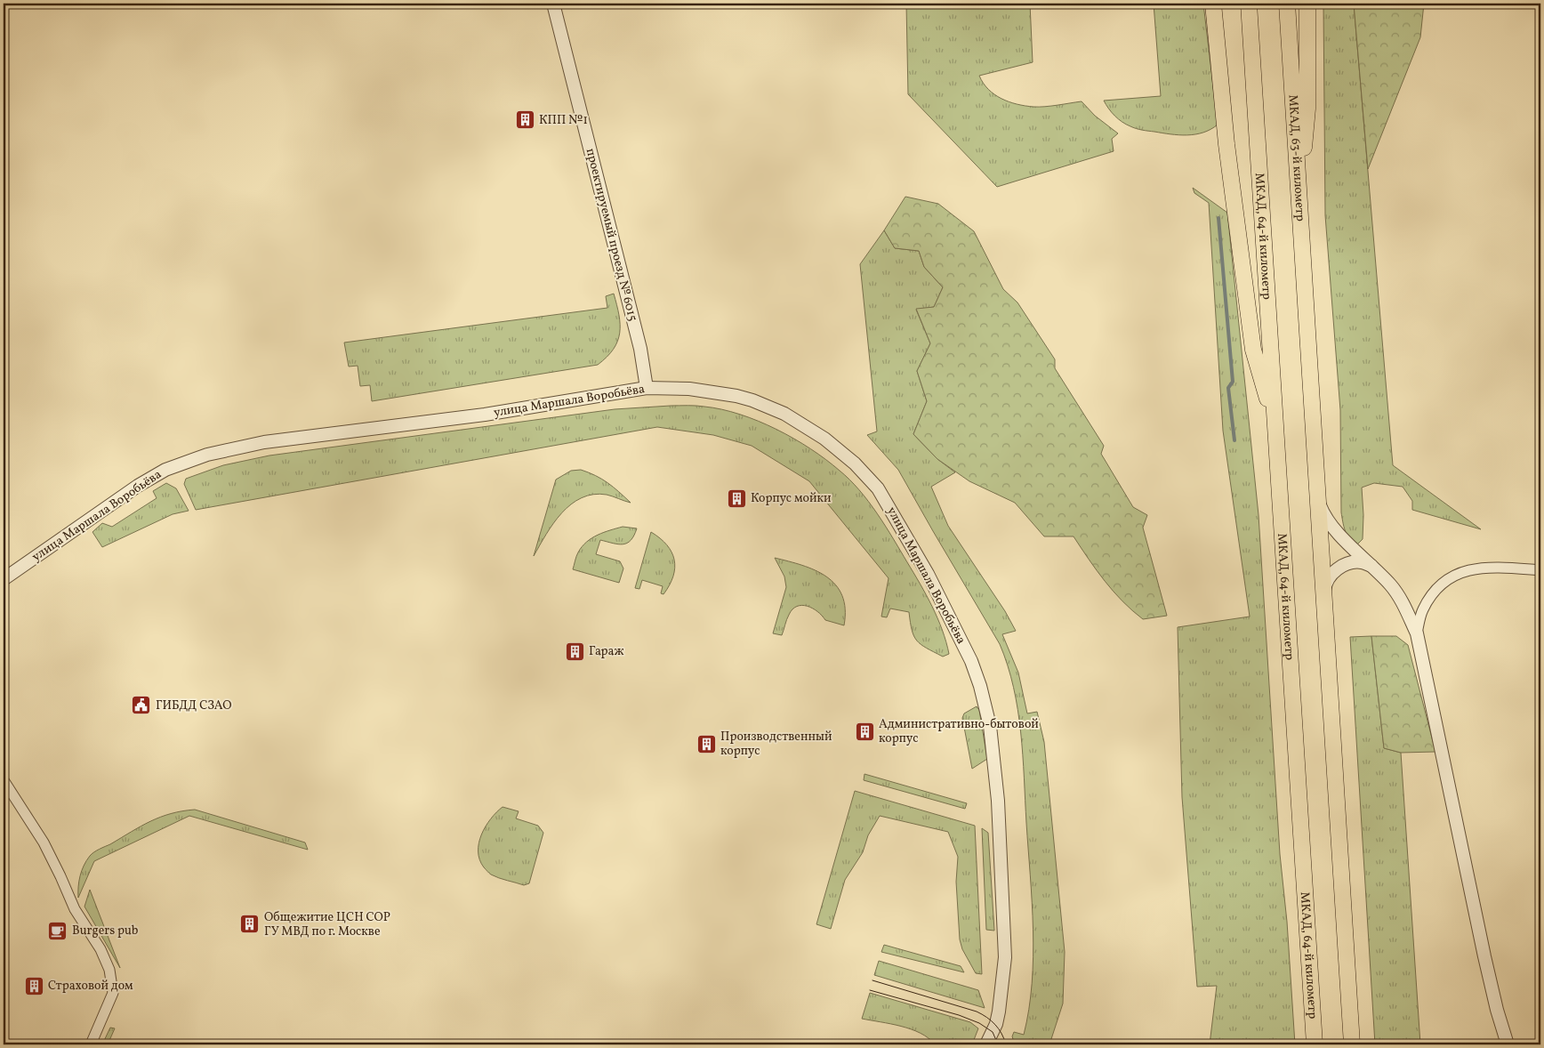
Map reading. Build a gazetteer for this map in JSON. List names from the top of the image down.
{
  "streets": {
    "highway": ["МКАД, 63-й километр", "МКАД, 64-й километр"],
    "street": ["проектируемый проезд № 6015", "улица Маршала Воробьёва"]
  },
  "crossings": [
    ["проектируемый проезд № 6015", "улица Маршала Воробьёва"]
  ],
  "places": {
    "building": [
      "КПП №1",
      "Корпус мойки",
      "Гараж",
      "Административно-бытовой корпус",
      "Производственный корпус",
      "Общежитие ЦСН СОР ГУ МВД по г. Москве",
      "Страховой дом"
    ],
    "public building": ["ГИБДД СЗАО"],
    "cafe": ["Burgers pub"]
  }
}
